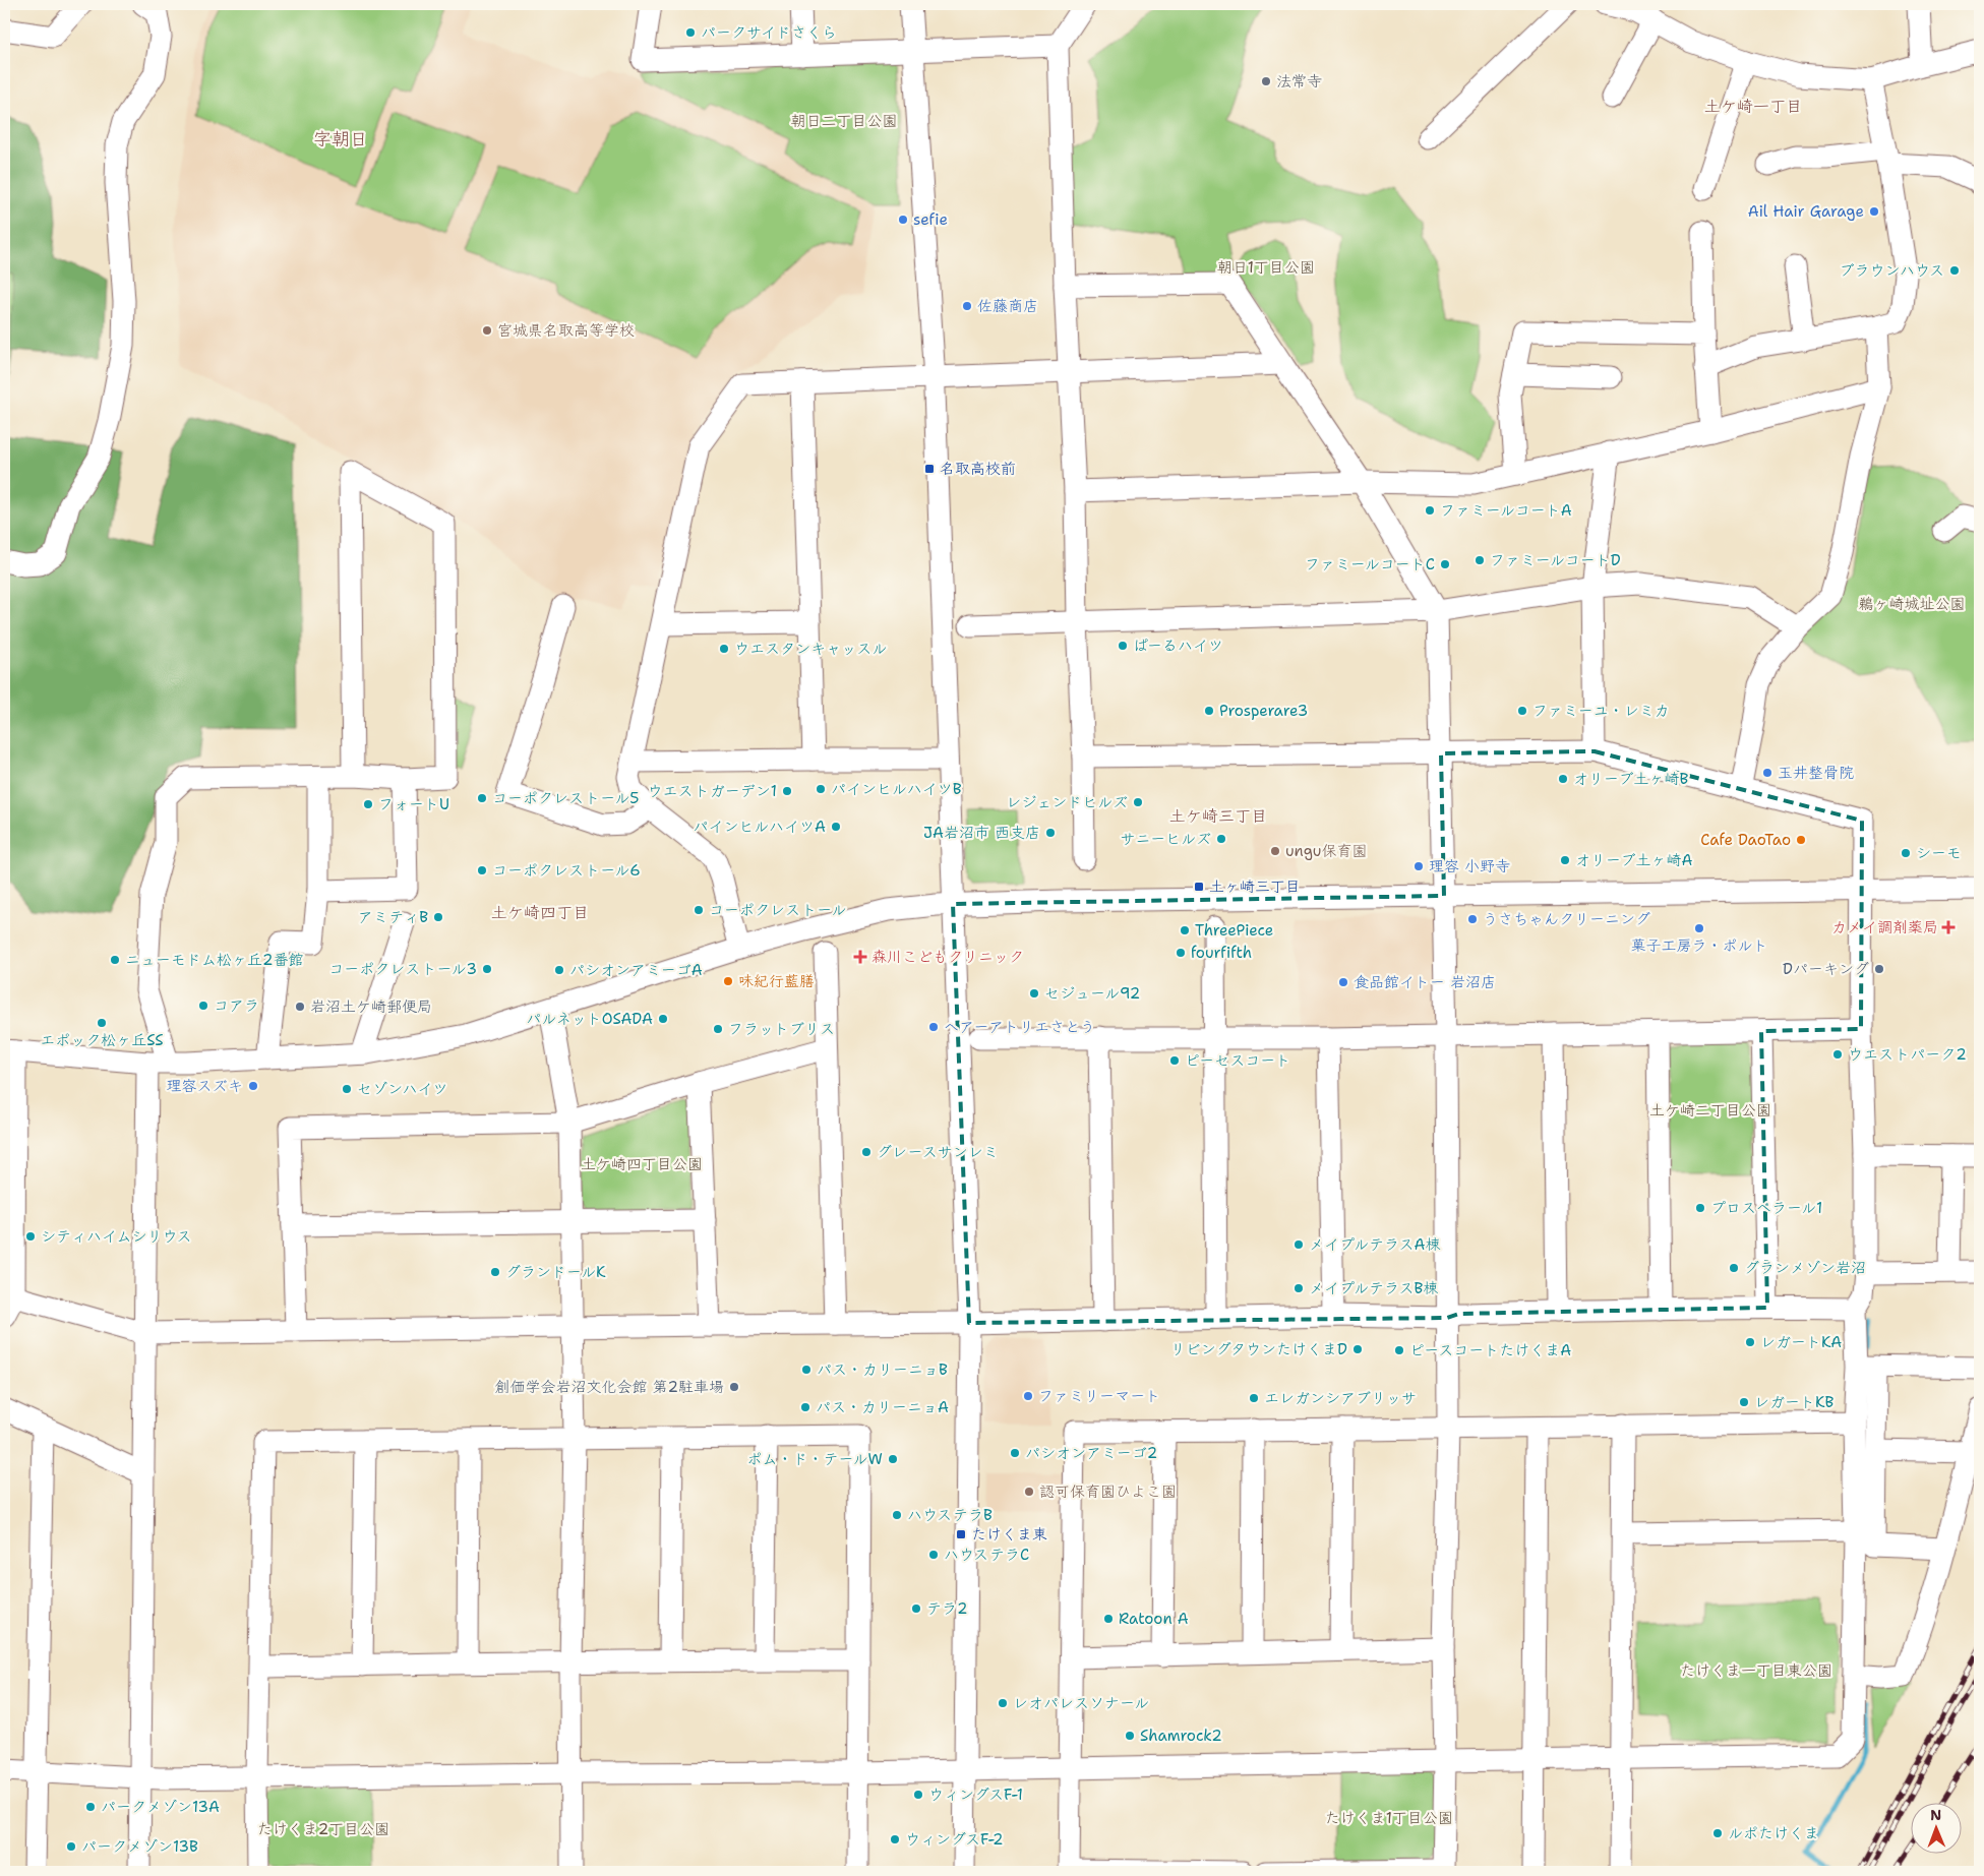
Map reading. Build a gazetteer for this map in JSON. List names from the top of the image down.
{
  "districts": [
    "土ケ崎一丁目",
    "字朝日",
    "土ケ崎三丁目",
    "土ケ崎四丁目"
  ],
  "parks": [
    "朝日二丁目公園",
    "朝日1丁目公園",
    "鵜ヶ崎城址公園",
    "土ケ崎二丁目公園",
    "土ケ崎四丁目公園",
    "たけくま一丁目東公園",
    "たけくま1丁目公園",
    "たけくま2丁目公園"
  ],
  "places": {
    "other": [
      "パークサイドさくら",
      "法常寺",
      "Ail Hair Garage",
      "sefie",
      "ブラウンハウス",
      "佐藤商店",
      "宮城県名取高等学校",
      "ファミールコートA",
      "ファミールコートD",
      "ファミールコートC",
      "ぱーるハイツ",
      "ウエスタンキャッスル",
      "Prosperare3",
      "ファミーユ・レミカ",
      "玉井整骨院",
      "オリーブ土ヶ崎B",
      "パインヒルハイツB",
      "ウエストガーデン1",
      "コーポクレストール5",
      "レジェンドヒルズ",
      "フォートU",
      "パインヒルハイツA",
      "JA岩沼市 西支店",
      "サニーヒルズ",
      "Cafe DaoTao",
      "ungu保育園",
      "シーモ",
      "オリーブ土ヶ崎A",
      "理容 小野寺",
      "コーポクレストール6",
      "コーポクレストール",
      "アミティB",
      "うさちゃんクリーニング",
      "菓子工房ラ・ポルト",
      "ThreePiece",
      "fourfifth",
      "ニューモドム松ヶ丘2番館",
      "コーポクレストール3",
      "Dパーキング",
      "パシオンアミーゴA",
      "味紀行藍膳",
      "食品館イトー 岩沼店",
      "セジュール92",
      "コアラ",
      "岩沼土ケ崎郵便局",
      "パルネットOSADA",
      "エポック松ヶ丘SS",
      "ヘアーアトリエさとう",
      "フラットブリス",
      "ウエストパーク2",
      "ピーセスコート",
      "理容スズキ",
      "セゾンハイツ",
      "グレースサンレミ",
      "プロスペラール1",
      "シティハイムシリウス",
      "メイプルテラスA棟",
      "グランメゾン岩沼",
      "グランドールK",
      "メイプルテラスB棟",
      "レガートKA",
      "リビングタウンたけくまD",
      "ピースコートたけくまA",
      "パス・カリーニョB",
      "創価学会岩沼文化会館 第2駐車場",
      "ファミリーマート",
      "エレガンシアブリッサ",
      "レガートKB",
      "パス・カリーニョA",
      "パシオンアミーゴ2",
      "ポム・ド・テールW",
      "認可保育園ひよこ園",
      "ハウステラB",
      "ハウステラC",
      "テラ2",
      "Ratoon A",
      "レオパレスソナール",
      "Shamrock2",
      "ウィングスF-1",
      "パークメゾン13A",
      "ルポたけくま",
      "ウィングスF-2",
      "パークメゾン13B"
    ],
    "transit": ["名取高校前", "土ヶ崎三丁目", "たけくま東"],
    "health": ["カメイ調剤薬局", "森川こどもクリニック"]
  },
  "north": "top"
}
